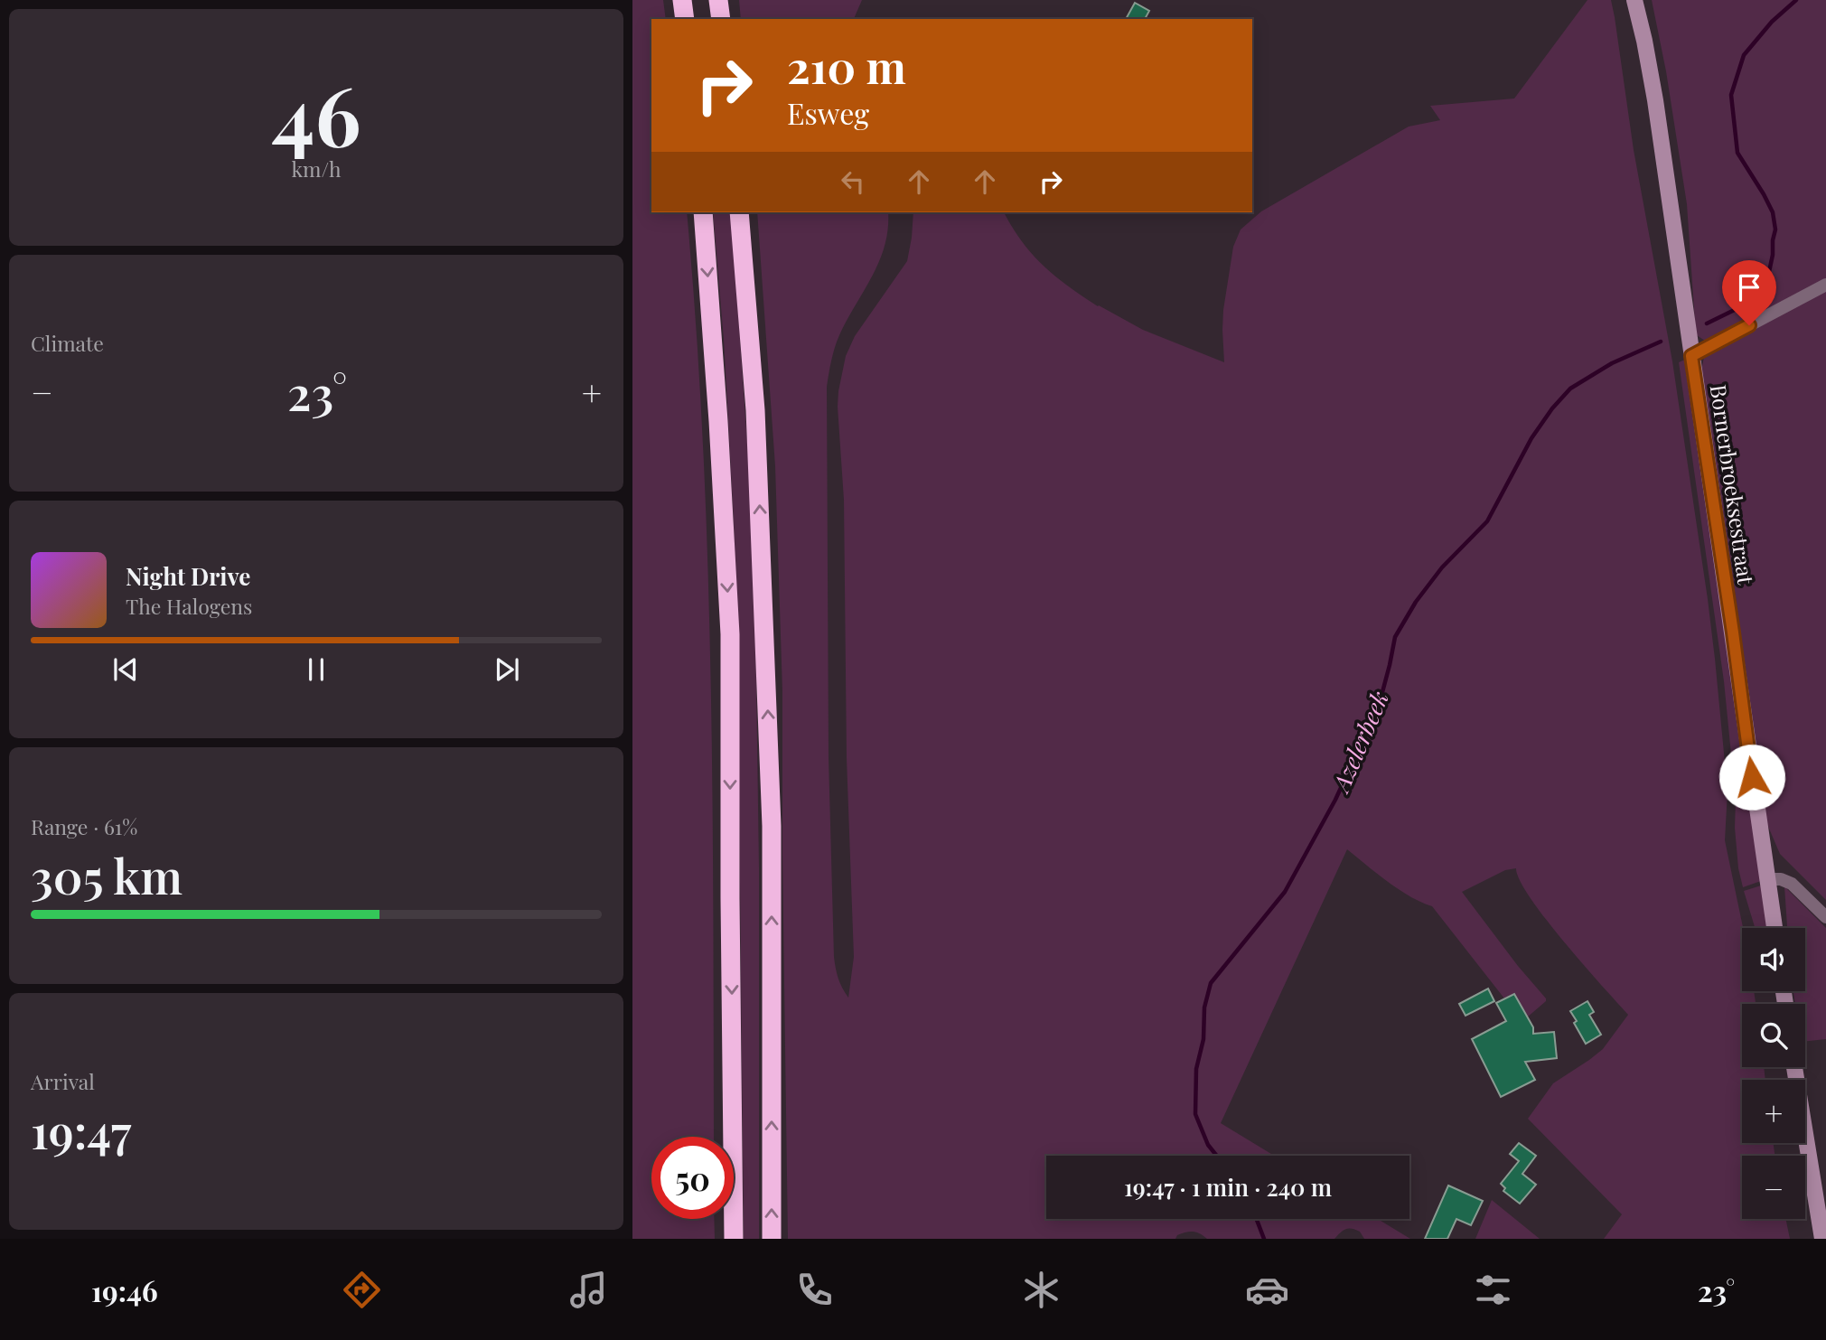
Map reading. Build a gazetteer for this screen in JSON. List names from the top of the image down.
{
  "streets": {
    "main road": ["Bornerbroeksestraat"]
  },
  "water": ["Azelerbeek"],
  "page": {
    "tile": [
      ["46", "km/h"],
      "Climate",
      ["Range · 61%", "305 km"],
      ["Arrival", "19:47"]
    ],
    "turn": ["210 m", "Esweg"],
    "heat": ["−", "23°", "+"],
    "song": ["Night Drive", "The Halogens"],
    "map_buttons": ["+", "−"],
    "limit": "50",
    "trip": "19:47 · 1 min · 240 m",
    "tabs": ["19:46", "23°"]
  }
}
